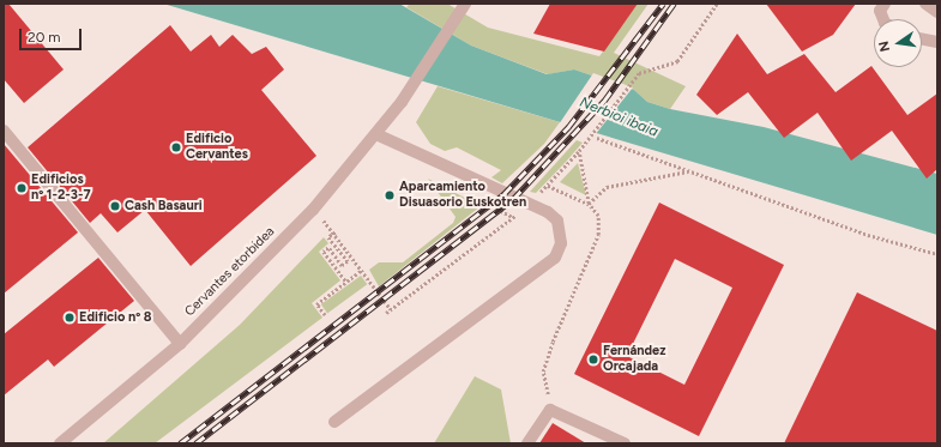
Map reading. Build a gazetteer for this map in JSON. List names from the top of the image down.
{
  "streets": {
    "street": ["Cervantes etorbidea"]
  },
  "water": ["Nerbioi ibaia"],
  "places": [
    "Edificio Cervantes",
    "Edificios nº 1-2-3-7",
    "Aparcamiento Disuasorio Euskotren",
    "Cash Basauri",
    "Edificio nº 8",
    "Fernández Orcajada"
  ],
  "scale_bar": "20 m",
  "north": "left"
}
